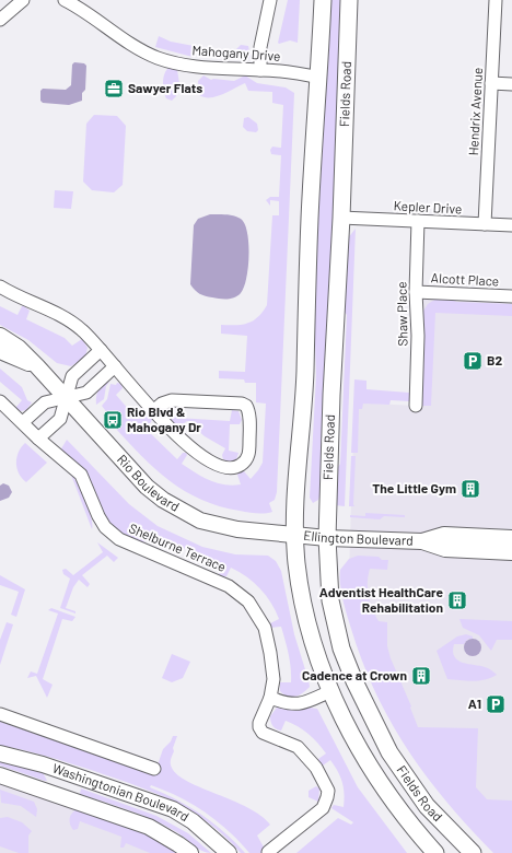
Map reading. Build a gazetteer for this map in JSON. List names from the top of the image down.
{
  "streets": {
    "main road": ["Fields Road"],
    "street": [
      "Mahogany Drive",
      "Hendrix Avenue",
      "Kepler Drive",
      "Alcott Place",
      "Shaw Place",
      "Rio Boulevard",
      "Ellington Boulevard",
      "Shelburne Terrace",
      "Washingtonian Boulevard"
    ]
  },
  "crossings": [
    ["Mahogany Drive", "Fields Road"],
    ["Fields Road", "Kepler Drive"],
    ["Fields Road", "Rio Boulevard"],
    ["Fields Road", "Ellington Boulevard"],
    ["Hendrix Avenue", "Kepler Drive"],
    ["Kepler Drive", "Shaw Place"],
    ["Alcott Place", "Shaw Place"],
    ["Rio Boulevard", "Ellington Boulevard"]
  ],
  "places": {
    "office": ["Sawyer Flats"],
    "parking": ["B2", "A1"],
    "bus stop": ["Rio Blvd & Mahogany Dr"],
    "building": ["The Little Gym", "Adventist HealthCare Rehabilitation", "Cadence at Crown"]
  }
}
